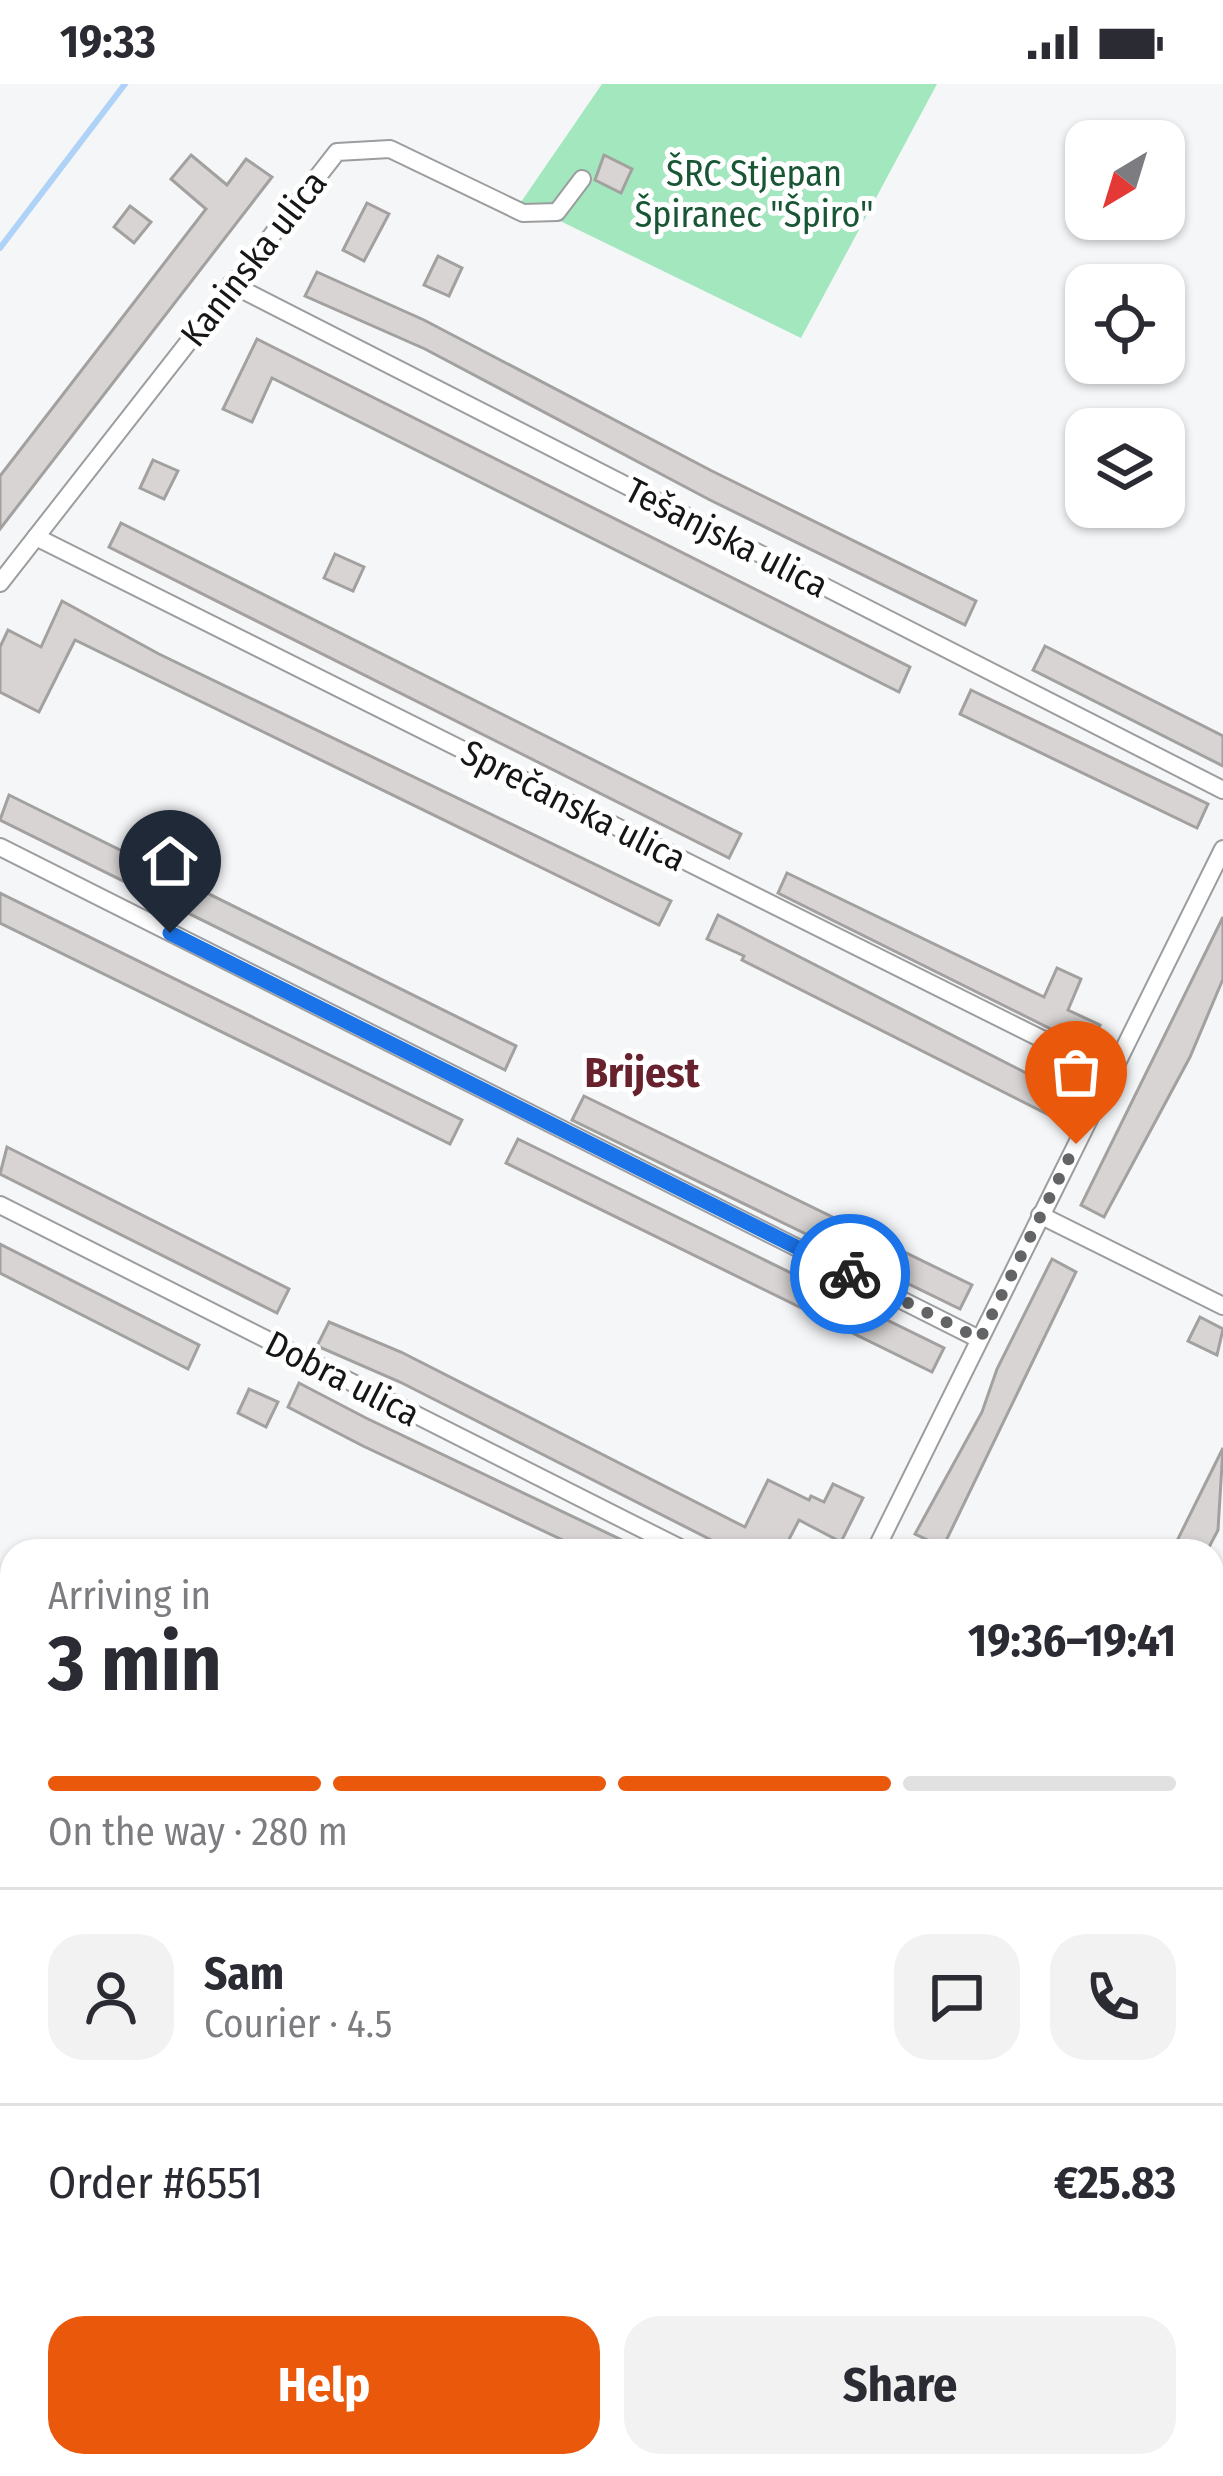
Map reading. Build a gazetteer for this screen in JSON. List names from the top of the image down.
{
  "streets": {
    "street": [
      "Kaninska ulica",
      "Tešanjska ulica",
      "Sprečanska ulica",
      "Dobra ulica"
    ]
  },
  "crossings": [
    ["Kaninska ulica", "Tešanjska ulica"],
    ["Kaninska ulica", "Sprečanska ulica"]
  ],
  "districts": ["Brijest"],
  "parks": ["ŠRC Stjepan Špiranec \"Špiro\""],
  "north": "bottom left",
  "page": {
    "status": "19:33",
    "heading": ["3 min", "Arriving in", "19:36–19:41"],
    "panel": [
      "Sam",
      "Courier · 4.5",
      "Order #6551",
      "€25.83"
    ],
    "bar": "On the way · 280 m",
    "buttons": ["Help", "Share"]
  }
}
